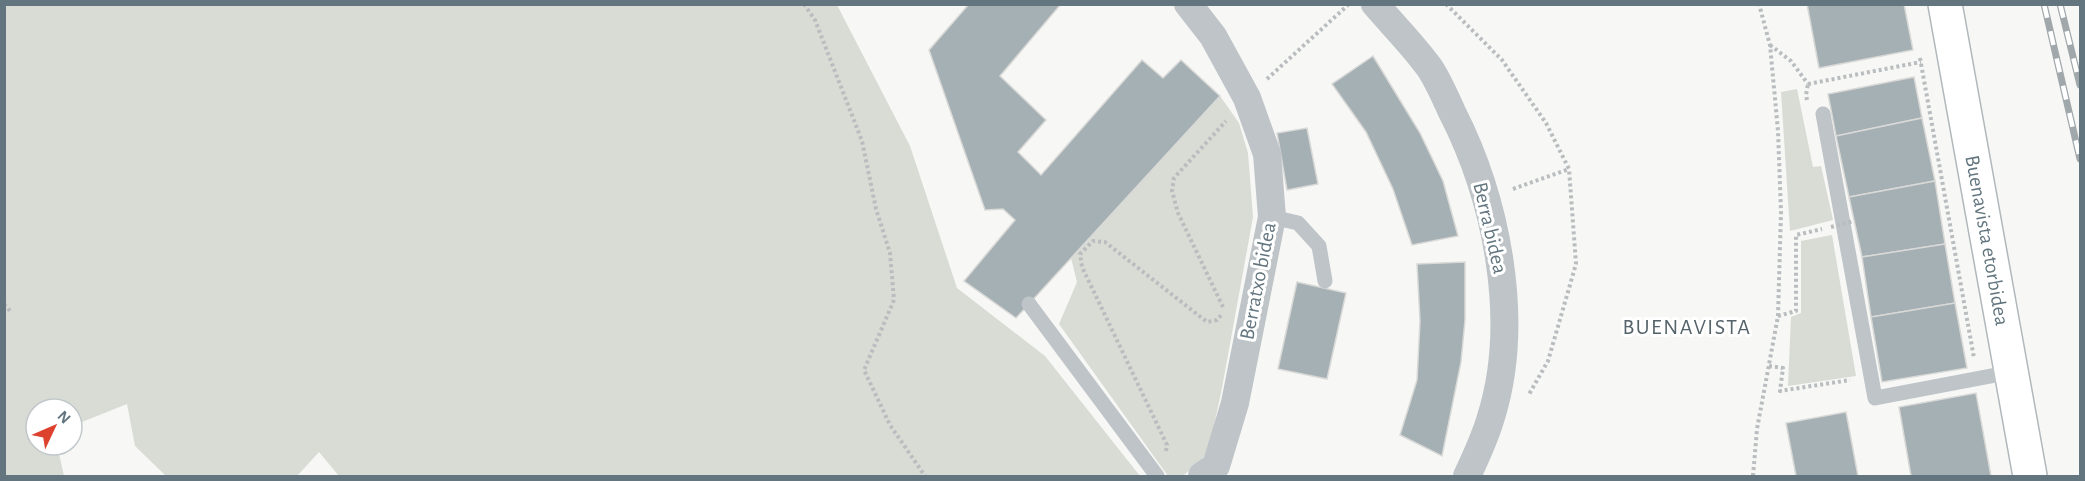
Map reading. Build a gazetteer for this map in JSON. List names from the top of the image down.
{
  "streets": {
    "main road": ["Buenavista etorbidea"],
    "street": ["Berra bidea", "Berratxo bidea"]
  },
  "districts": ["BUENAVISTA"],
  "north": "top right"
}
